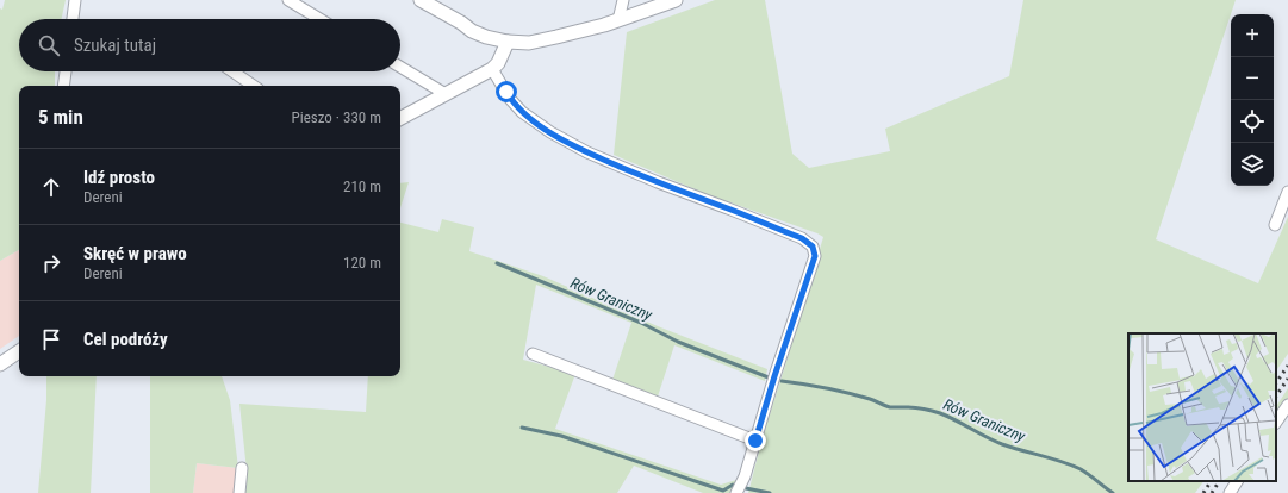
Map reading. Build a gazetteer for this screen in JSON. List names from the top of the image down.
{
  "water": ["Rów Graniczny"],
  "page": {
    "map_buttons": ["+", "−"],
    "search": "Szukaj tutaj",
    "heading": ["5 min", "Pieszo · 330 m"],
    "list": [
      ["Idź prosto", "Dereni", "210 m"],
      ["Skręć w prawo", "Dereni", "120 m"],
      "Cel podróży"
    ]
  }
}
